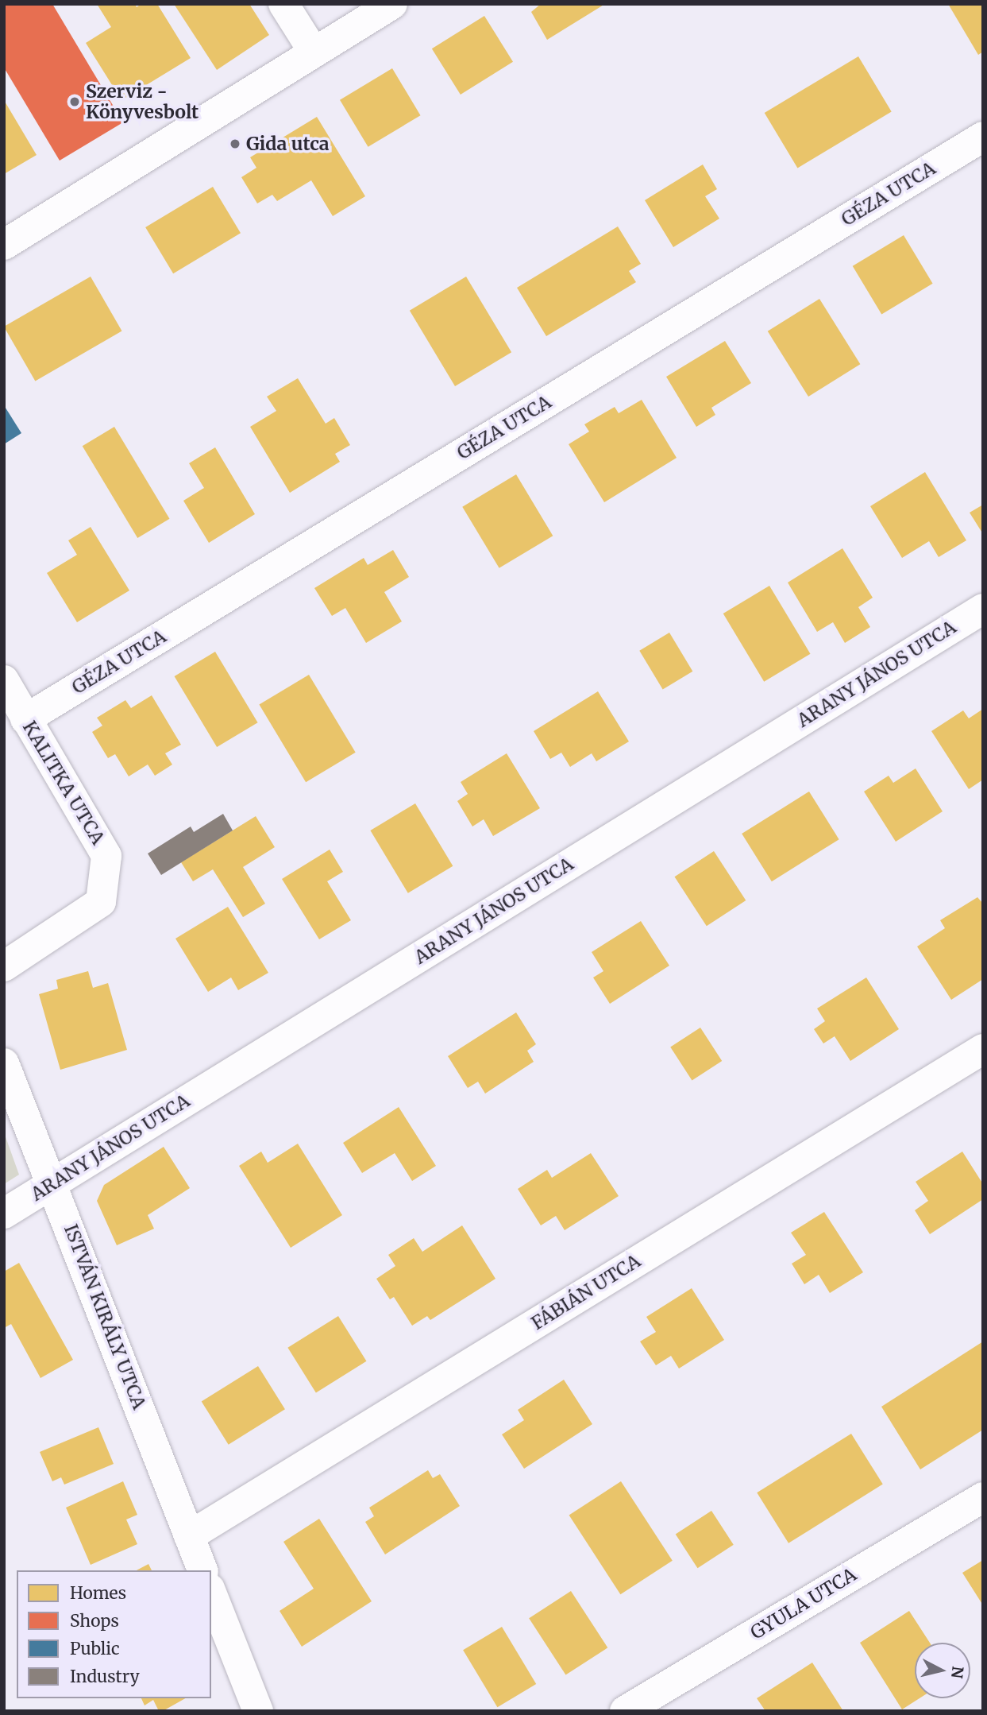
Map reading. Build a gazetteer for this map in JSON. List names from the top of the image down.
{
  "streets": {
    "street": [
      "GÉZA UTCA",
      "ARANY JÁNOS UTCA",
      "KALITKA UTCA",
      "FÁBIÁN UTCA",
      "ISTVÁN KIRÁLY UTCA",
      "GYULA UTCA"
    ]
  },
  "crossings": [
    ["GÉZA UTCA", "KALITKA UTCA"],
    ["ARANY JÁNOS UTCA", "ISTVÁN KIRÁLY UTCA"],
    ["FÁBIÁN UTCA", "ISTVÁN KIRÁLY UTCA"]
  ],
  "places": ["Szerviz - Könyvesbolt", "Gida utca"],
  "legend": [
    "Homes",
    "Shops",
    "Public",
    "Industry"
  ],
  "north": "right"
}
